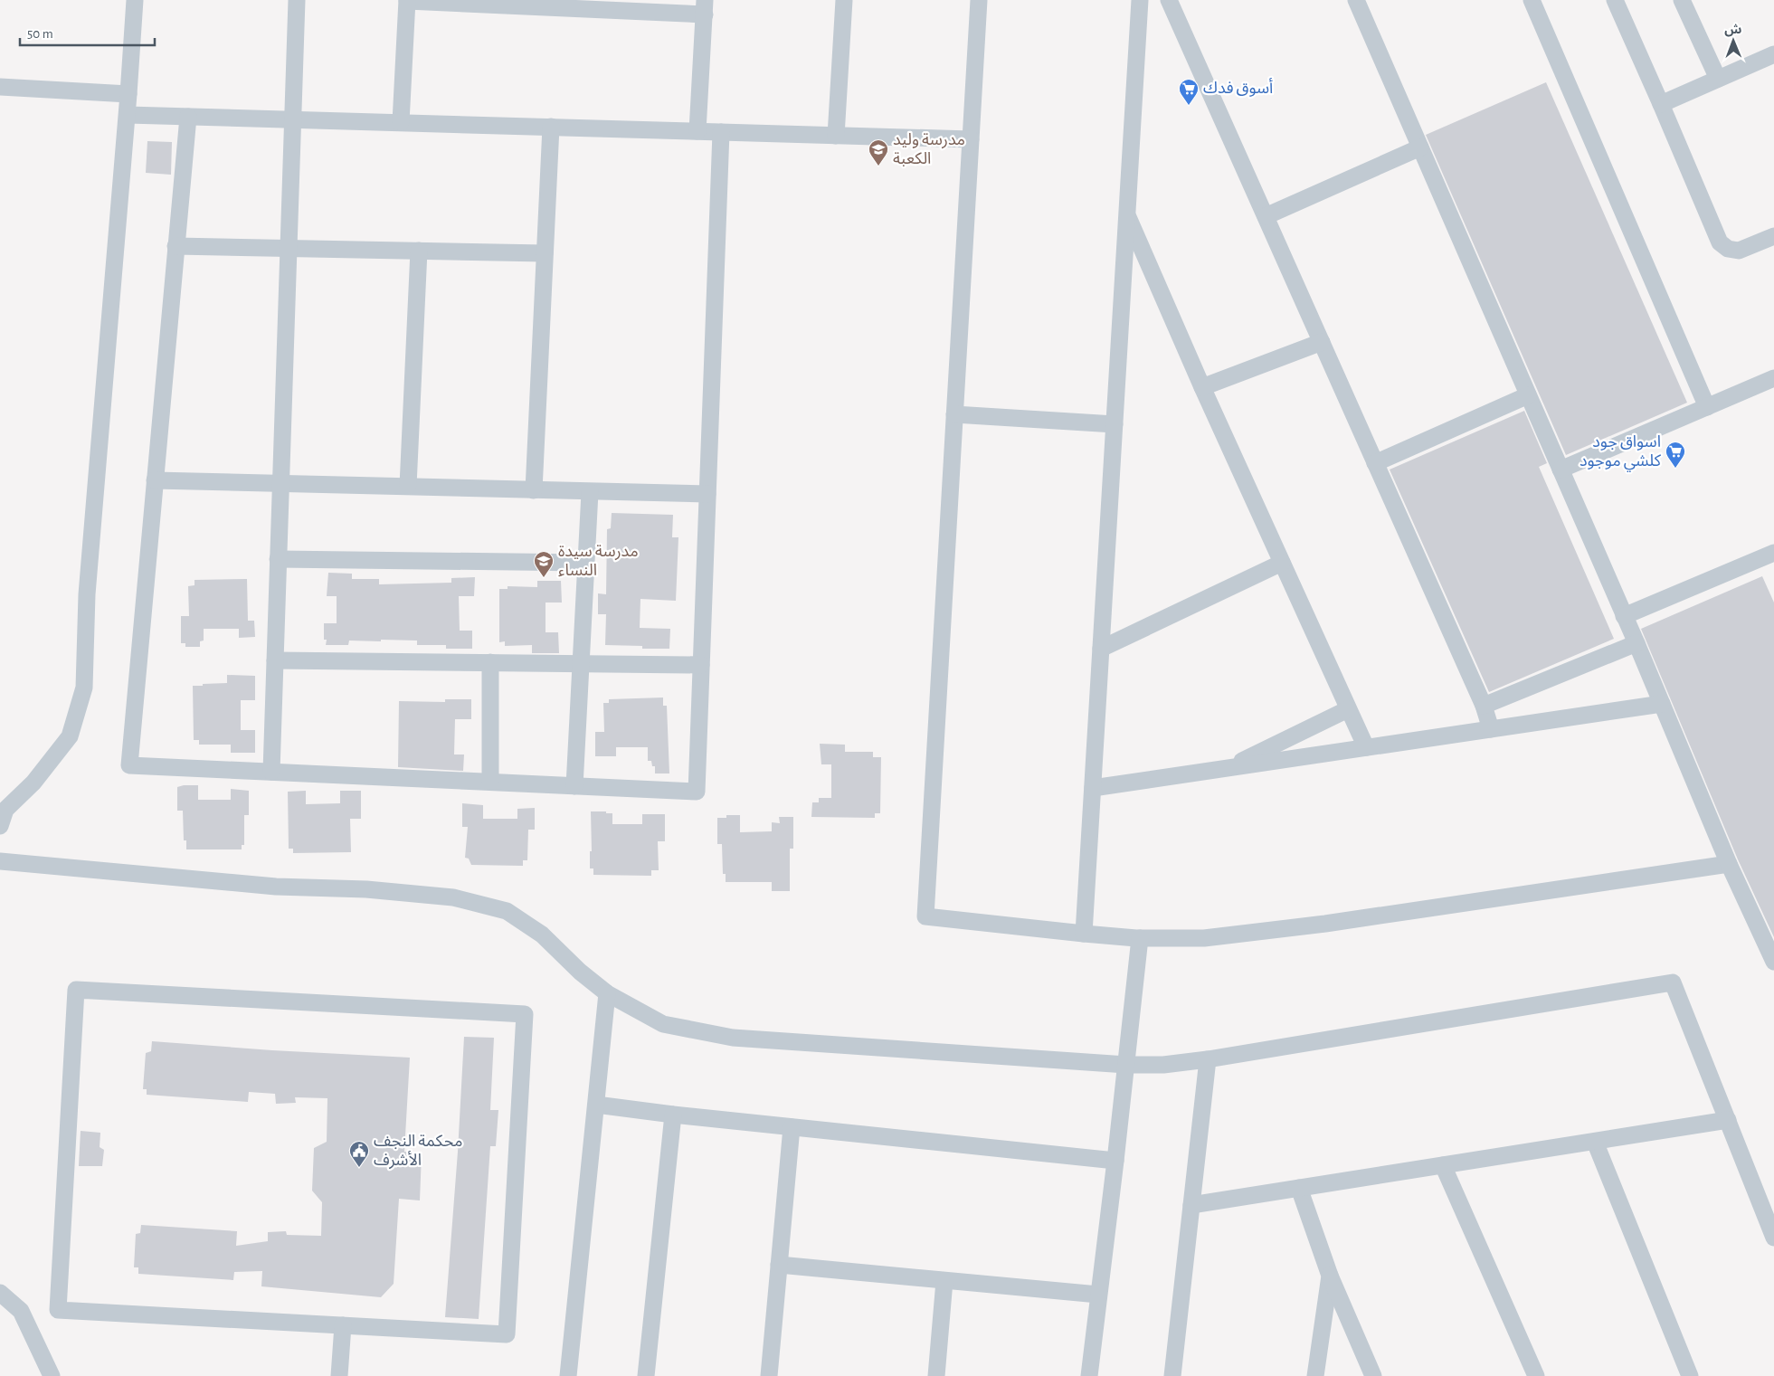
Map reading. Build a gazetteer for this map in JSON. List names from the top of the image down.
{
  "places": {
    "supermarket": ["أسوق فدك", "اسواق جود كلشي موجود"],
    "school or university": ["مدرسة وليد الكعبة", "مدرسة سيدة النساء"],
    "public building": ["محكمة النجف الأشرف"]
  },
  "scale_bar": "50 m",
  "north": "top"
}
